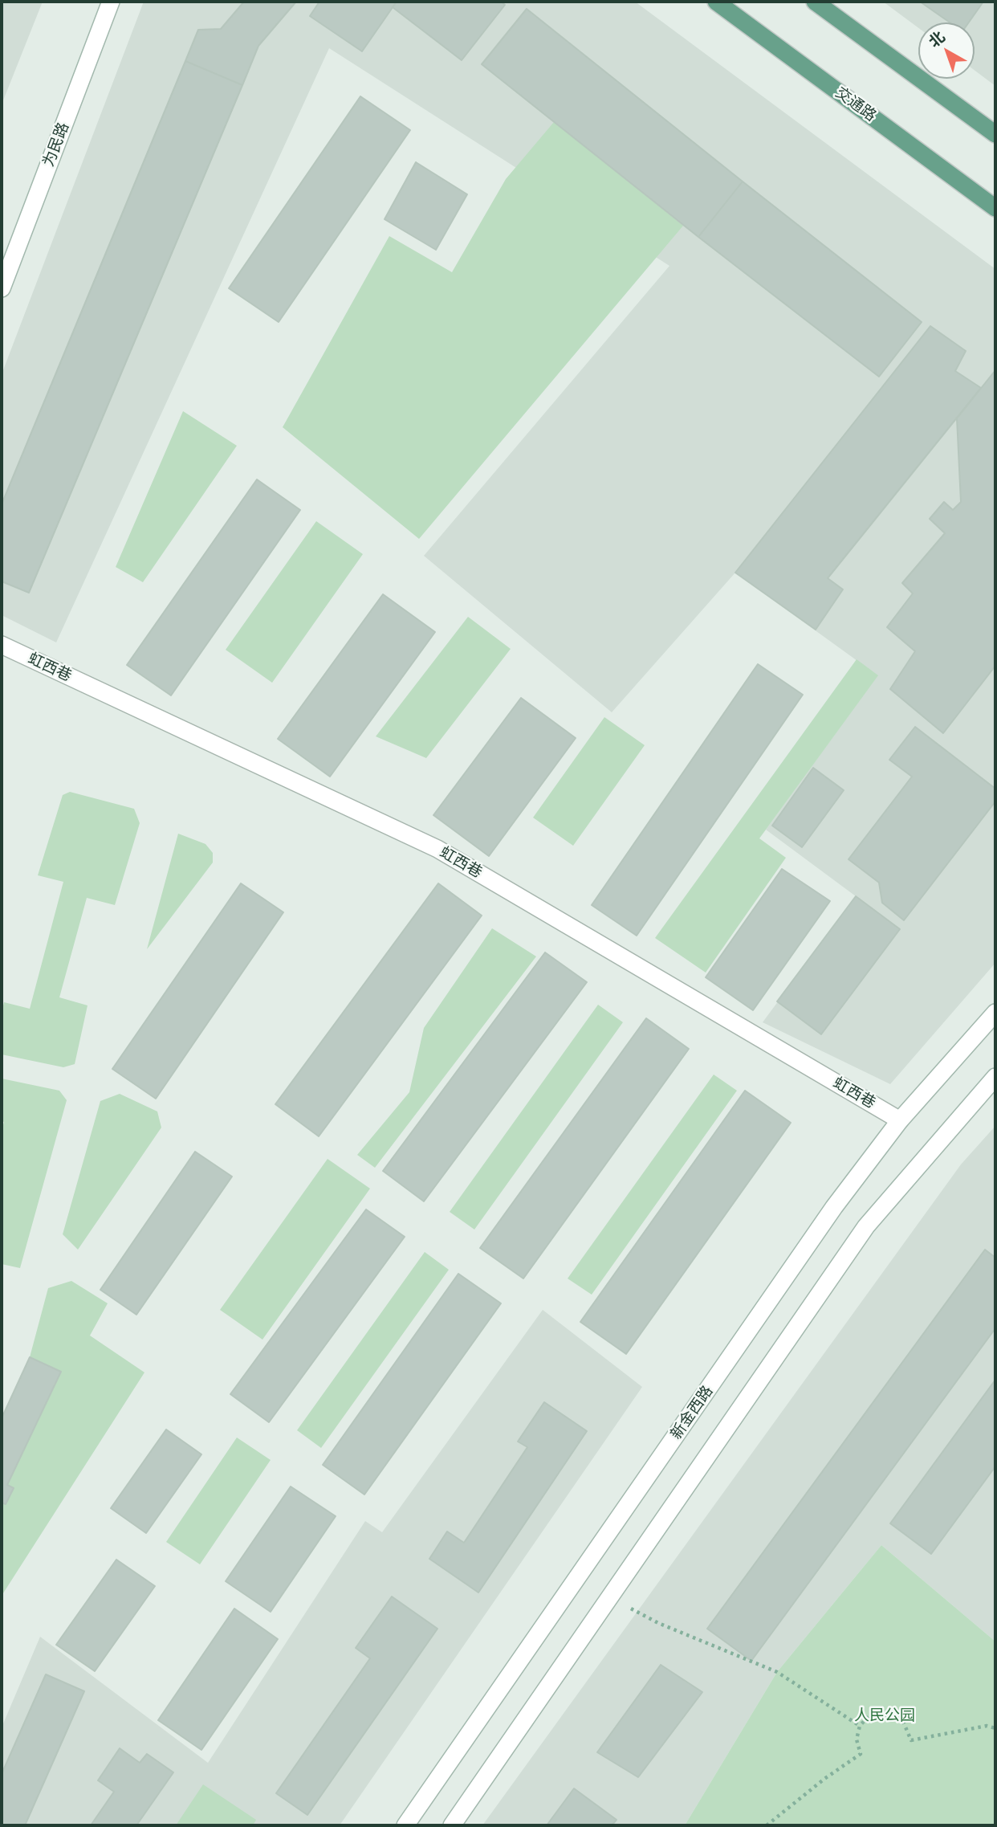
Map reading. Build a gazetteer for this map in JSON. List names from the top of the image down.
{
  "streets": {
    "main road": [
      "交通路",
      "为民路",
      "虹西巷",
      "新金西路"
    ]
  },
  "crossings": [
    ["虹西巷", "新金西路"]
  ],
  "parks": ["人民公园"],
  "north": "top left"
}
